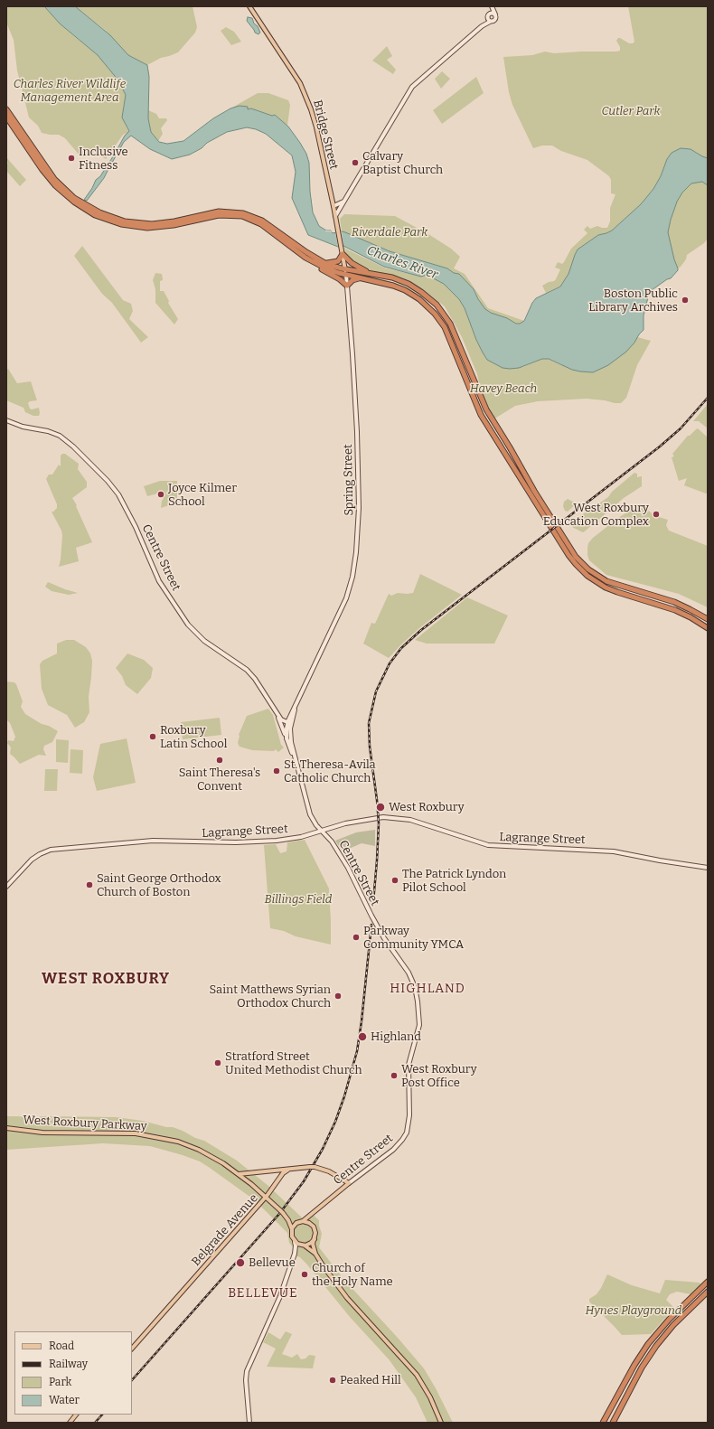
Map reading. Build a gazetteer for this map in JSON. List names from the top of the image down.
{
  "streets": {
    "main road": [
      "Bridge Street",
      "Spring Street",
      "Centre Street",
      "Lagrange Street",
      "West Roxbury Parkway",
      "Belgrade Avenue"
    ]
  },
  "crossings": [
    ["Bridge Street", "Spring Street"],
    ["Spring Street", "Centre Street"],
    ["Centre Street", "Lagrange Street"],
    ["Centre Street", "West Roxbury Parkway"],
    ["West Roxbury Parkway", "Belgrade Avenue"]
  ],
  "districts": ["WEST ROXBURY", "HIGHLAND", "BELLEVUE"],
  "water": ["Charles River"],
  "parks": [
    "Charles River Wildlife Management Area",
    "Cutler Park",
    "Riverdale Park",
    "Havey Beach",
    "Billings Field",
    "Hynes Playground"
  ],
  "places": [
    "Inclusive Fitness",
    "Calvary Baptist Church",
    "Boston Public Library Archives",
    "Joyce Kilmer School",
    "West Roxbury Education Complex",
    "Roxbury Latin School",
    "Saint Theresa's Convent",
    "St. Theresa-Avila Catholic Church",
    "West Roxbury",
    "The Patrick Lyndon Pilot School",
    "Saint George Orthodox Church of Boston",
    "Parkway Community YMCA",
    "Saint Matthews Syrian Orthodox Church",
    "Highland",
    "Stratford Street United Methodist Church",
    "West Roxbury Post Office",
    "Bellevue",
    "Church of the Holy Name",
    "Peaked Hill"
  ],
  "legend": [
    "Road",
    "Railway",
    "Park",
    "Water"
  ]
}
